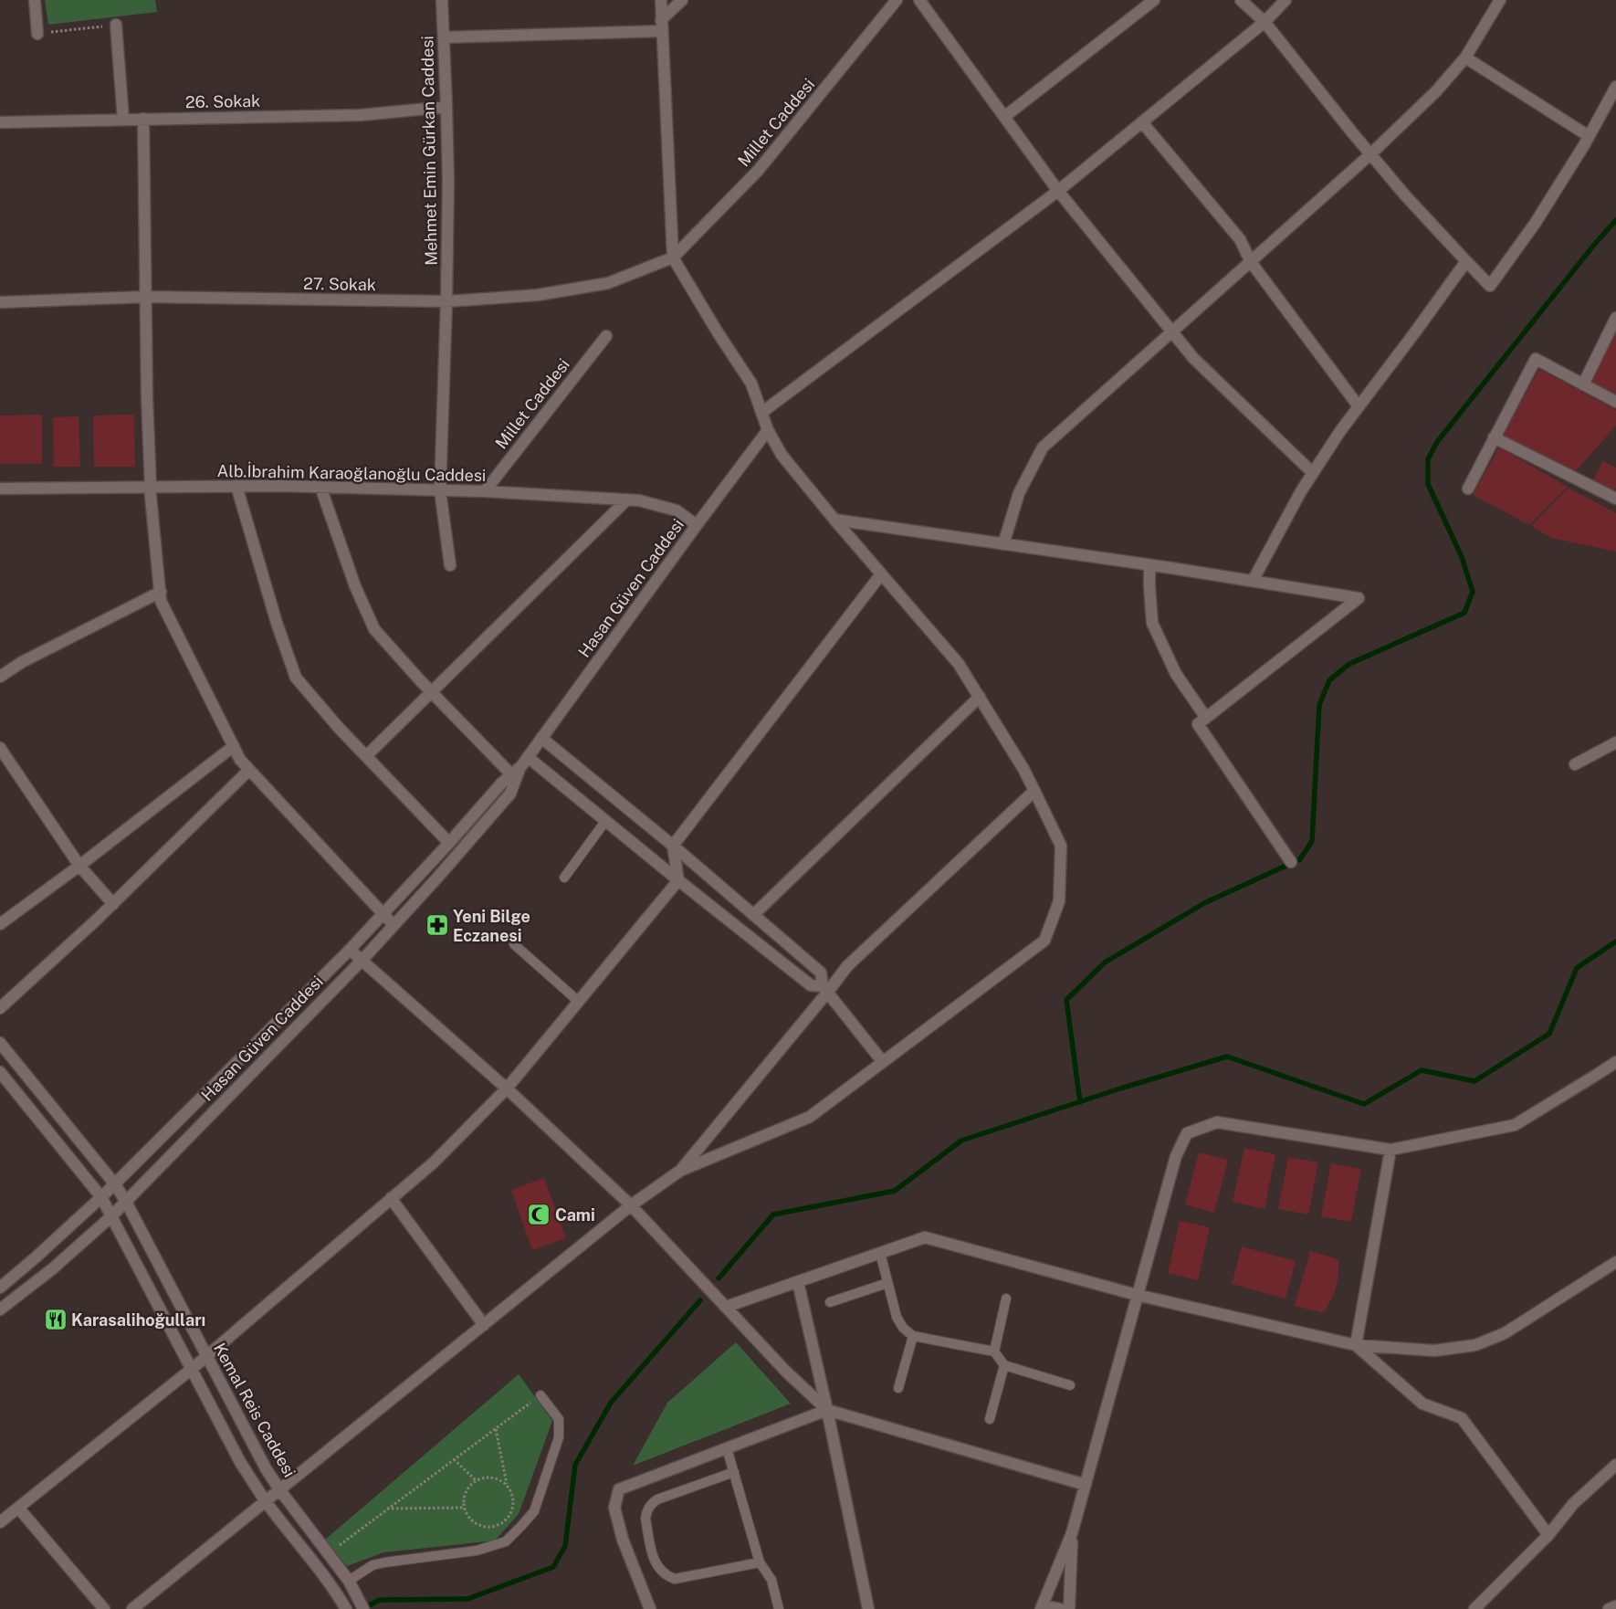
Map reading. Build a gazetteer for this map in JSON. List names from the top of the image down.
{
  "streets": {
    "street": [
      "26. Sokak",
      "Millet Caddesi",
      "Mehmet Emin Gürkan Caddesi",
      "27. Sokak",
      "Alb.İbrahim Karaoğlanoğlu Caddesi",
      "Hasan Güven Caddesi",
      "Kemal Reis Caddesi"
    ]
  },
  "crossings": [
    ["26. Sokak", "Mehmet Emin Gürkan Caddesi"],
    ["Millet Caddesi", "27. Sokak"],
    ["Millet Caddesi", "Alb.İbrahim Karaoğlanoğlu Caddesi"],
    ["Mehmet Emin Gürkan Caddesi", "27. Sokak"],
    ["Mehmet Emin Gürkan Caddesi", "Alb.İbrahim Karaoğlanoğlu Caddesi"],
    ["Alb.İbrahim Karaoğlanoğlu Caddesi", "Hasan Güven Caddesi"],
    ["Hasan Güven Caddesi", "Kemal Reis Caddesi"]
  ],
  "places": {
    "pharmacy": ["Yeni Bilge Eczanesi"],
    "mosque": ["Cami"],
    "restaurant": ["Karasalihoğulları"]
  }
}
